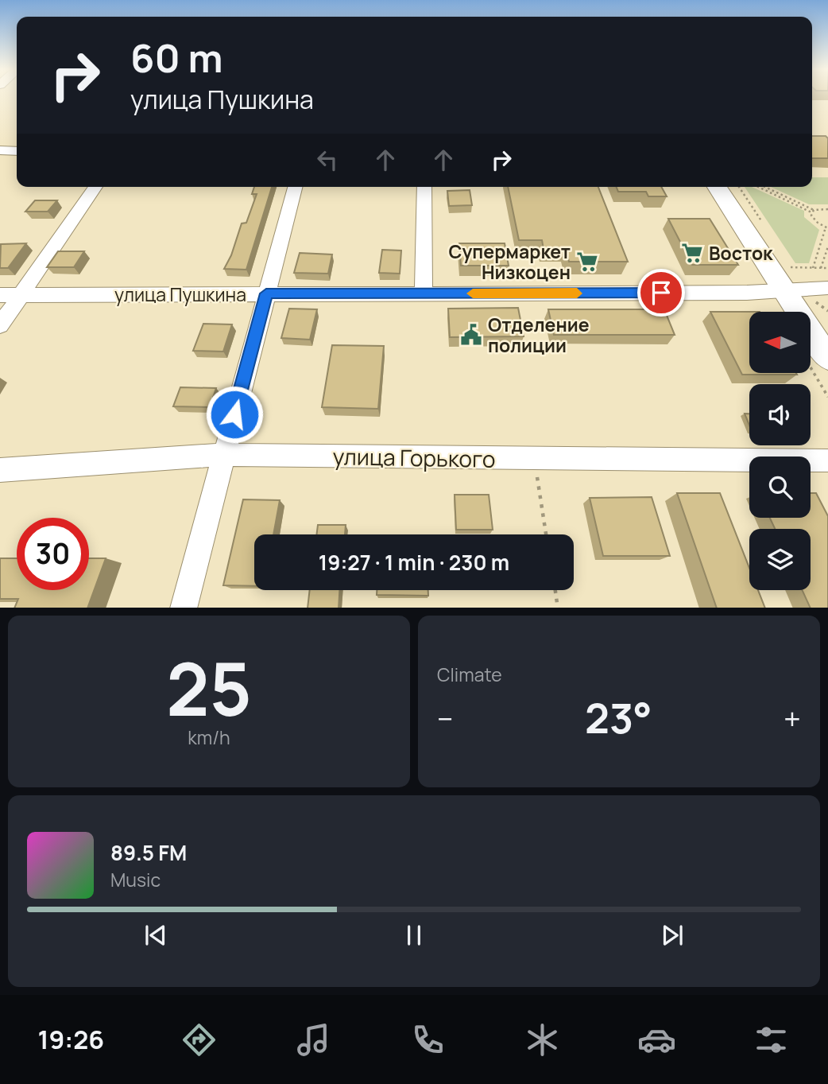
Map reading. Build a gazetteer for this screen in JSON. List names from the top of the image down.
{
  "streets": {
    "street": ["улица Пушкина", "улица Горького"]
  },
  "places": {
    "supermarket": ["Восток", "Супермаркет Низкоцен"],
    "public building": ["Отделение полиции"]
  },
  "north": "left",
  "page": {
    "turn": ["60 m", "улица Пушкина"],
    "limit": "30",
    "trip": "19:27 · 1 min · 230 m",
    "tile": [
      ["25", "km/h"],
      "Climate"
    ],
    "heat": ["−", "23°", "+"],
    "song": ["89.5 FM", "Music"],
    "tabs": "19:26"
  }
}
